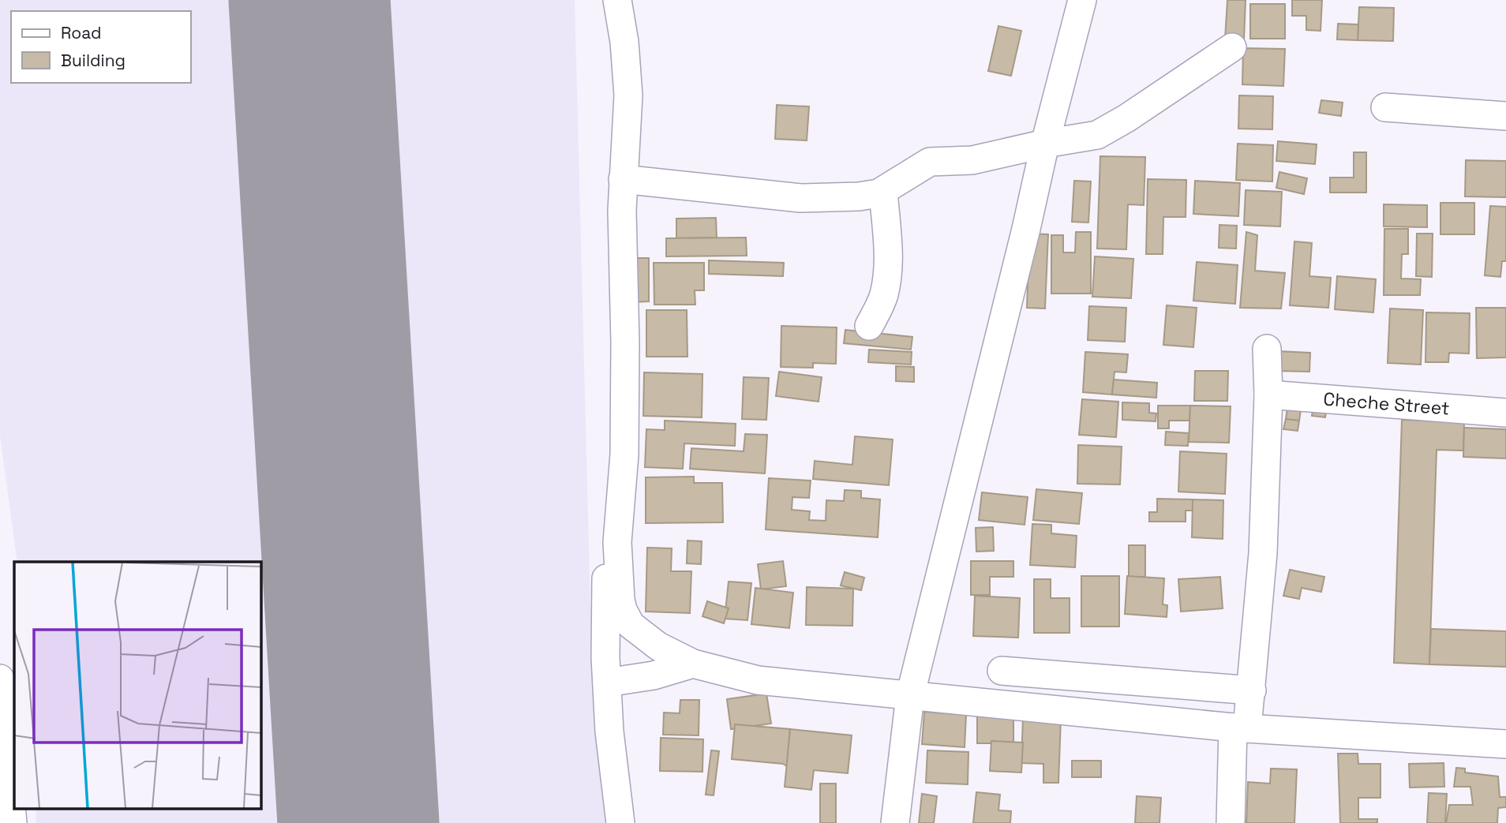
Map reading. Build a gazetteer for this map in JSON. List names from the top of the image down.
{
  "streets": {
    "street": ["Cheche Street"]
  },
  "legend": ["Road", "Building"]
}
